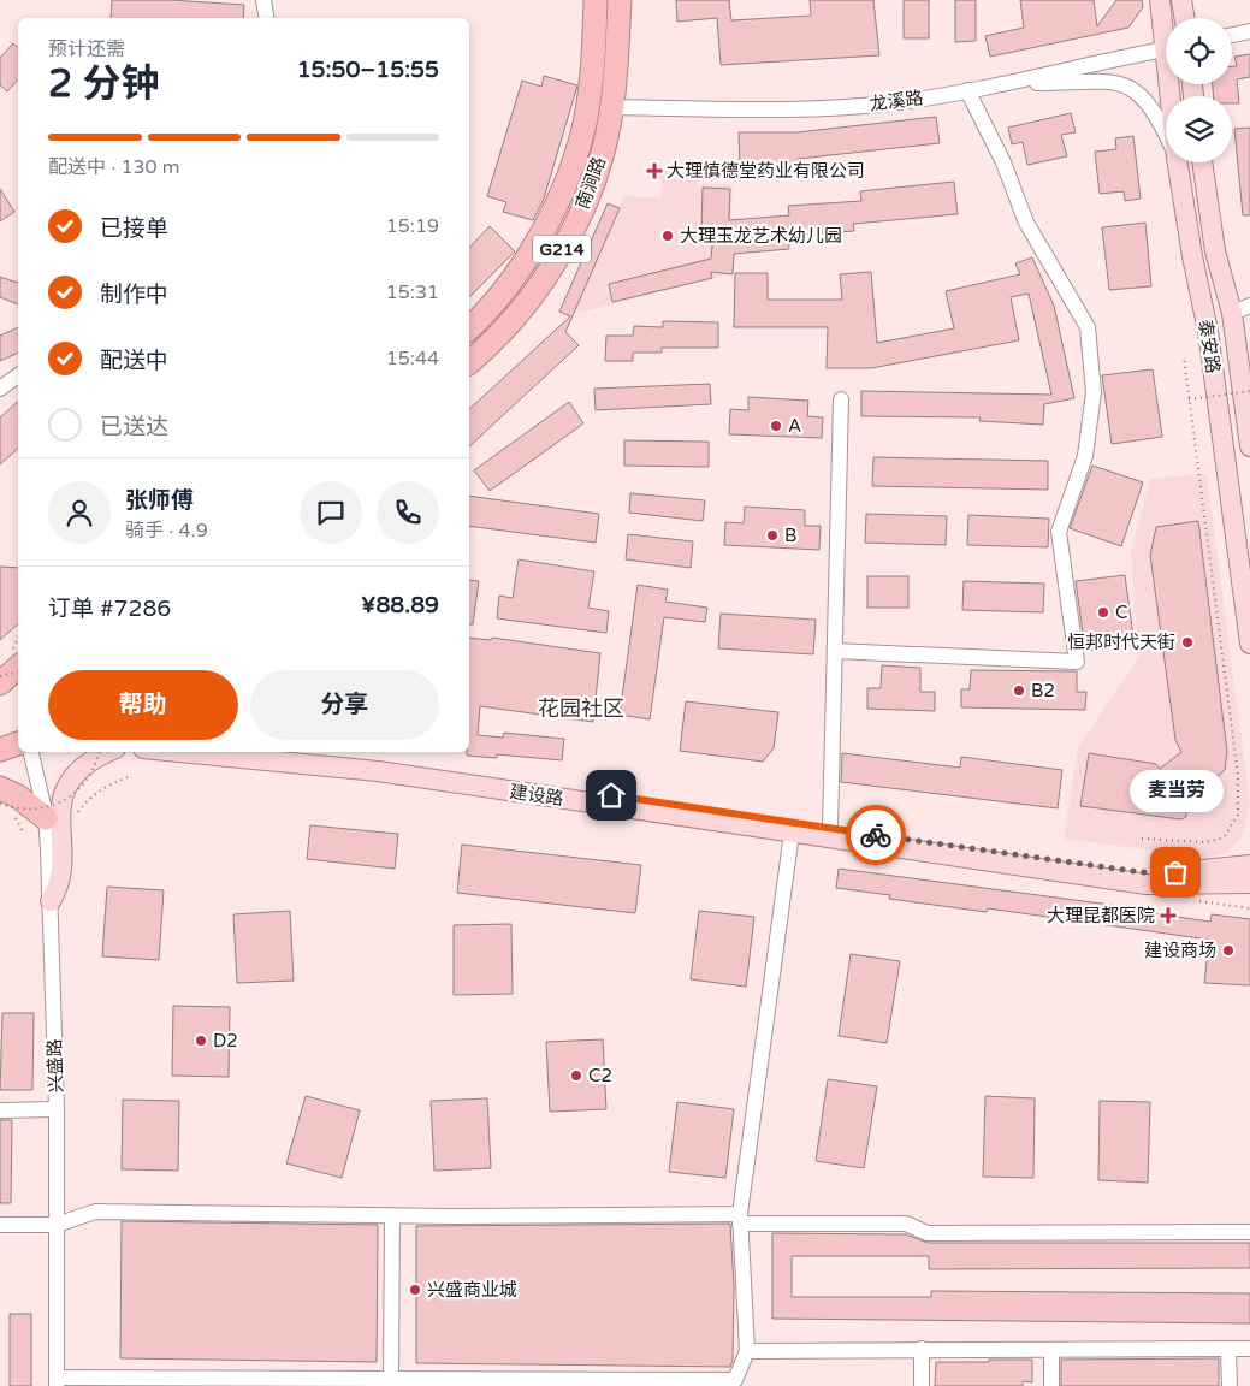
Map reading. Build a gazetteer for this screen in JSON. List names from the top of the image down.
{
  "streets": {
    "highway": ["南涧路", "G214"],
    "main road": ["泰安路", "建设路"],
    "street": ["龙溪路", "兴盛路"]
  },
  "crossings": [
    ["龙溪路", "南涧路"]
  ],
  "districts": ["花园社区"],
  "places": {
    "health": ["大理慎德堂药业有限公司", "大理昆都医院"],
    "other": [
      "大理玉龙艺术幼儿园",
      "A",
      "B",
      "C",
      "恒邦时代天街",
      "B2",
      "麦当劳",
      "建设商场",
      "D2",
      "C2",
      "兴盛商业城"
    ]
  },
  "page": {
    "heading": ["2 分钟", "预计还需", "15:50–15:55"],
    "panel": [
      "张师傅",
      "骑手 · 4.9",
      "订单 #7286",
      "¥88.89"
    ],
    "bar": "配送中 · 130 m",
    "list": [
      ["已接单", "15:19"],
      ["制作中", "15:31"],
      ["配送中", "15:44"],
      "已送达"
    ],
    "buttons": ["帮助", "分享"],
    "bubble": "麦当劳"
  }
}
